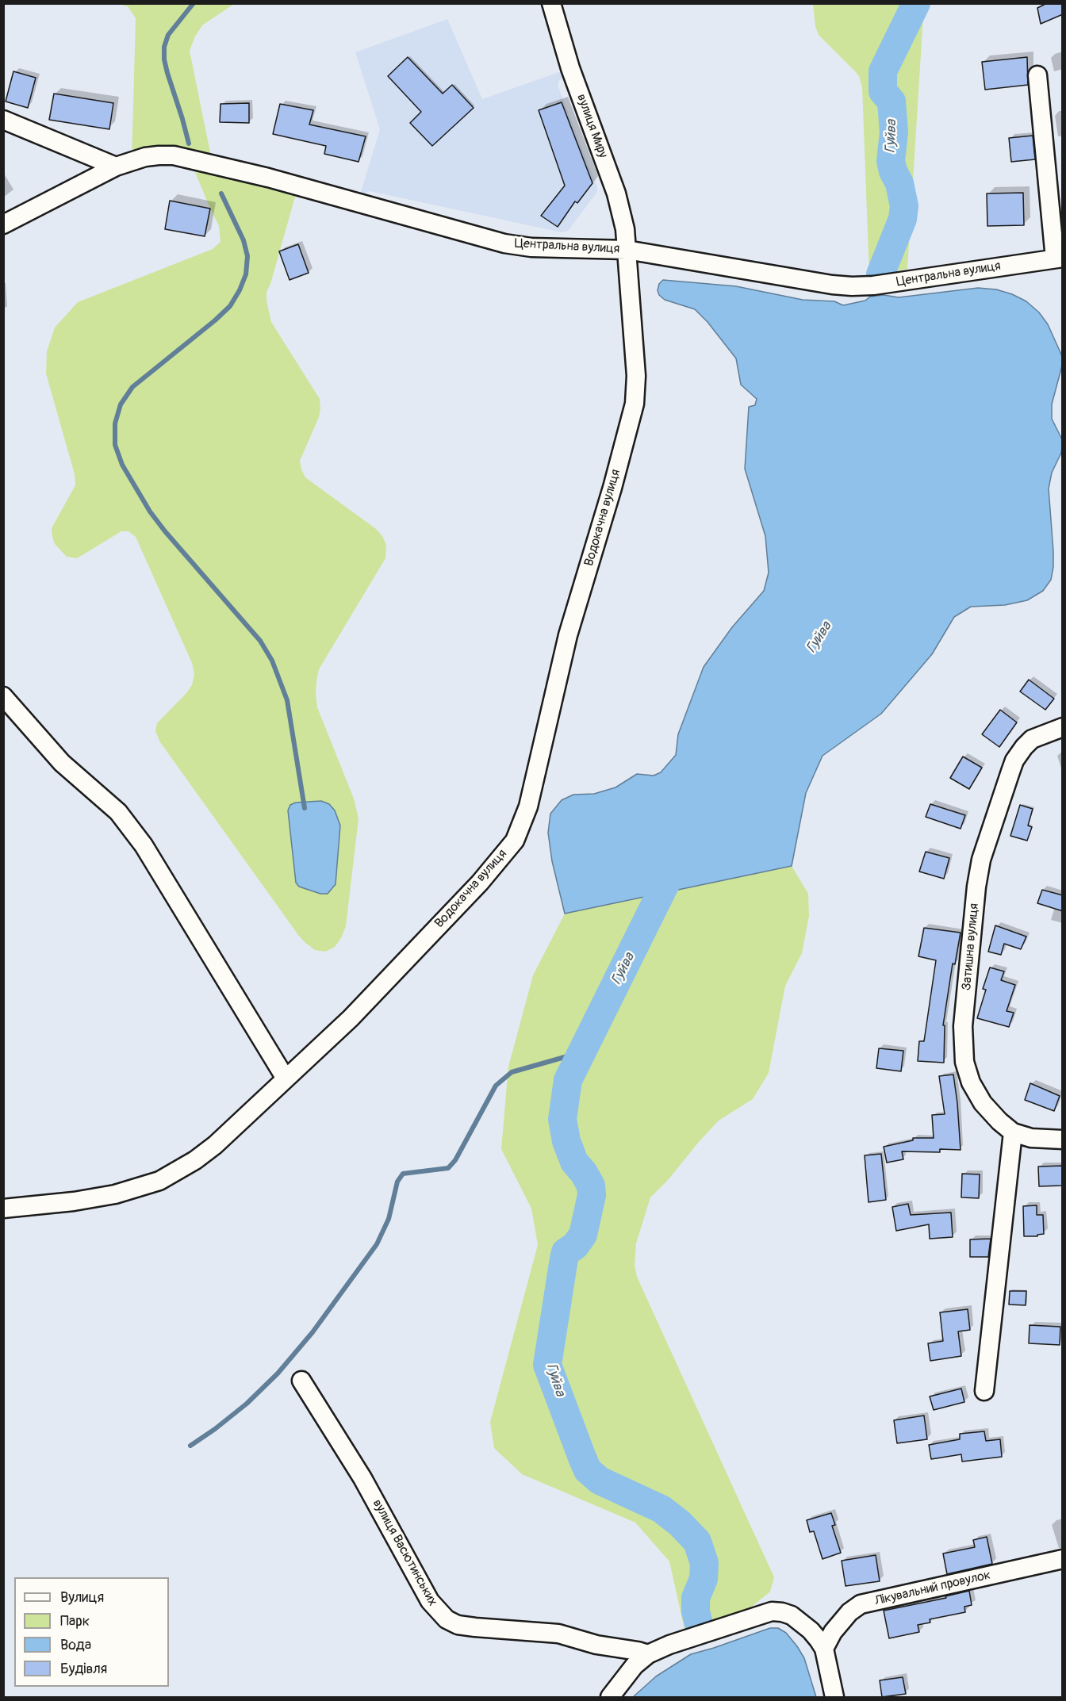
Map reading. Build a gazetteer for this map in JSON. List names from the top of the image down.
{
  "streets": {
    "street": [
      "вулиця Миру",
      "Центральна вулиця",
      "Водокачна вулиця",
      "Затишна вулиця",
      "вулиця Васютинських",
      "Лікувальний провулок"
    ]
  },
  "crossings": [
    ["вулиця Миру", "Центральна вулиця"],
    ["вулиця Миру", "Водокачна вулиця"],
    ["Центральна вулиця", "Водокачна вулиця"]
  ],
  "water": ["Гуйва"],
  "legend": [
    "Вулиця",
    "Парк",
    "Вода",
    "Будівля"
  ]
}
